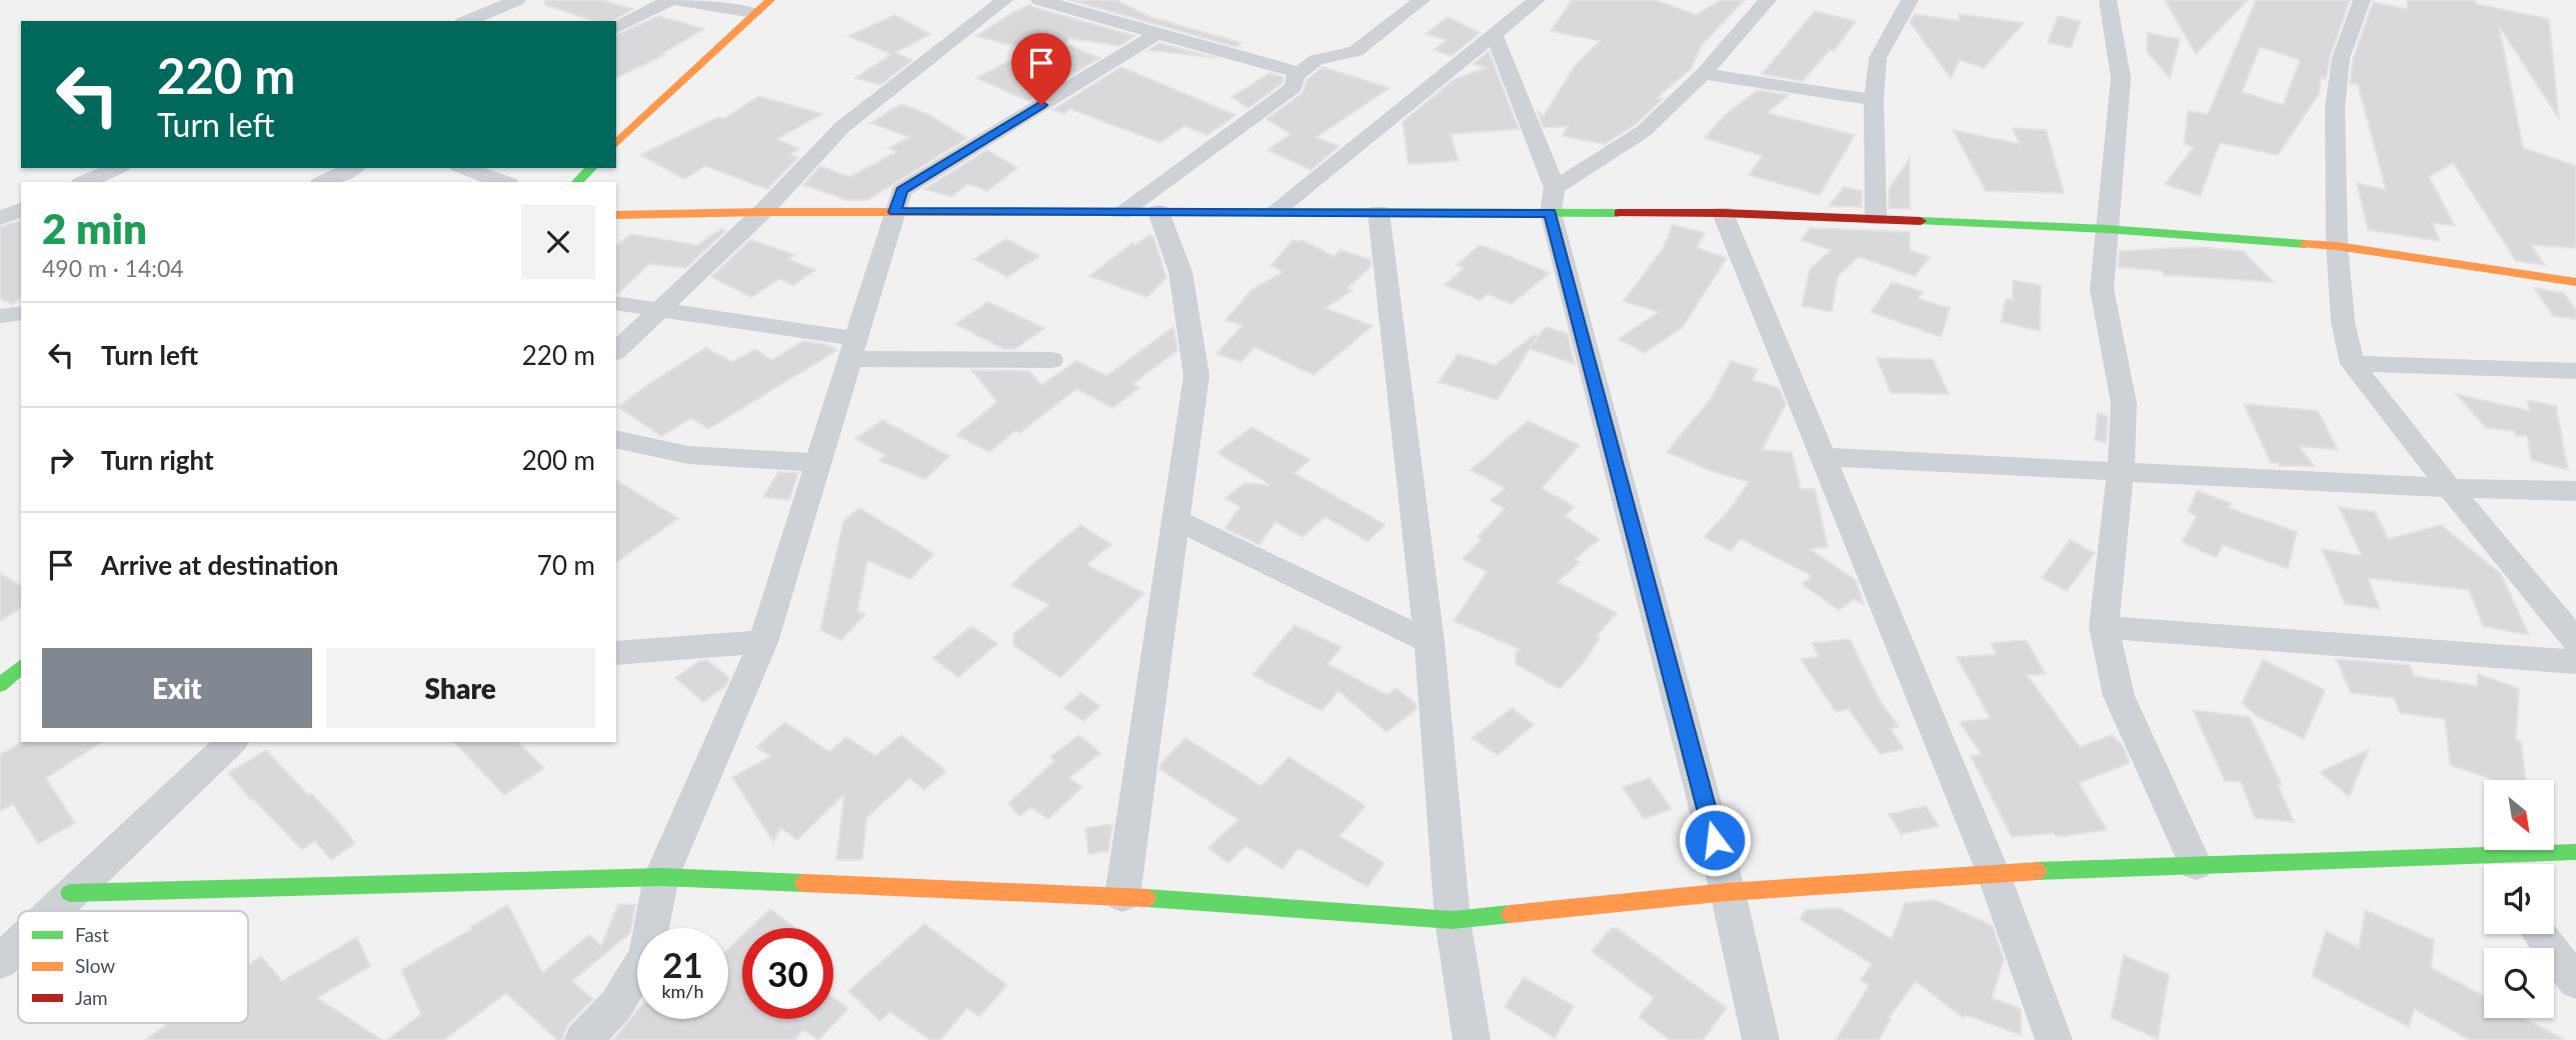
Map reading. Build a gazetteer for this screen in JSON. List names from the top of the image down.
{
  "legend": ["Fast", "Slow", "Jam"],
  "north": "bottom right",
  "page": {
    "turn": ["220 m", "Turn left"],
    "heading": ["2 min", "490 m · 14:04"],
    "list": [
      {
        "name": "Turn left",
        "value": "220 m"
      },
      {
        "name": "Turn right",
        "value": "200 m"
      },
      {
        "name": "Arrive at destination",
        "value": "70 m"
      }
    ],
    "buttons": ["Exit", "Share"],
    "speed": "21 km/h",
    "limit": "30"
  }
}
